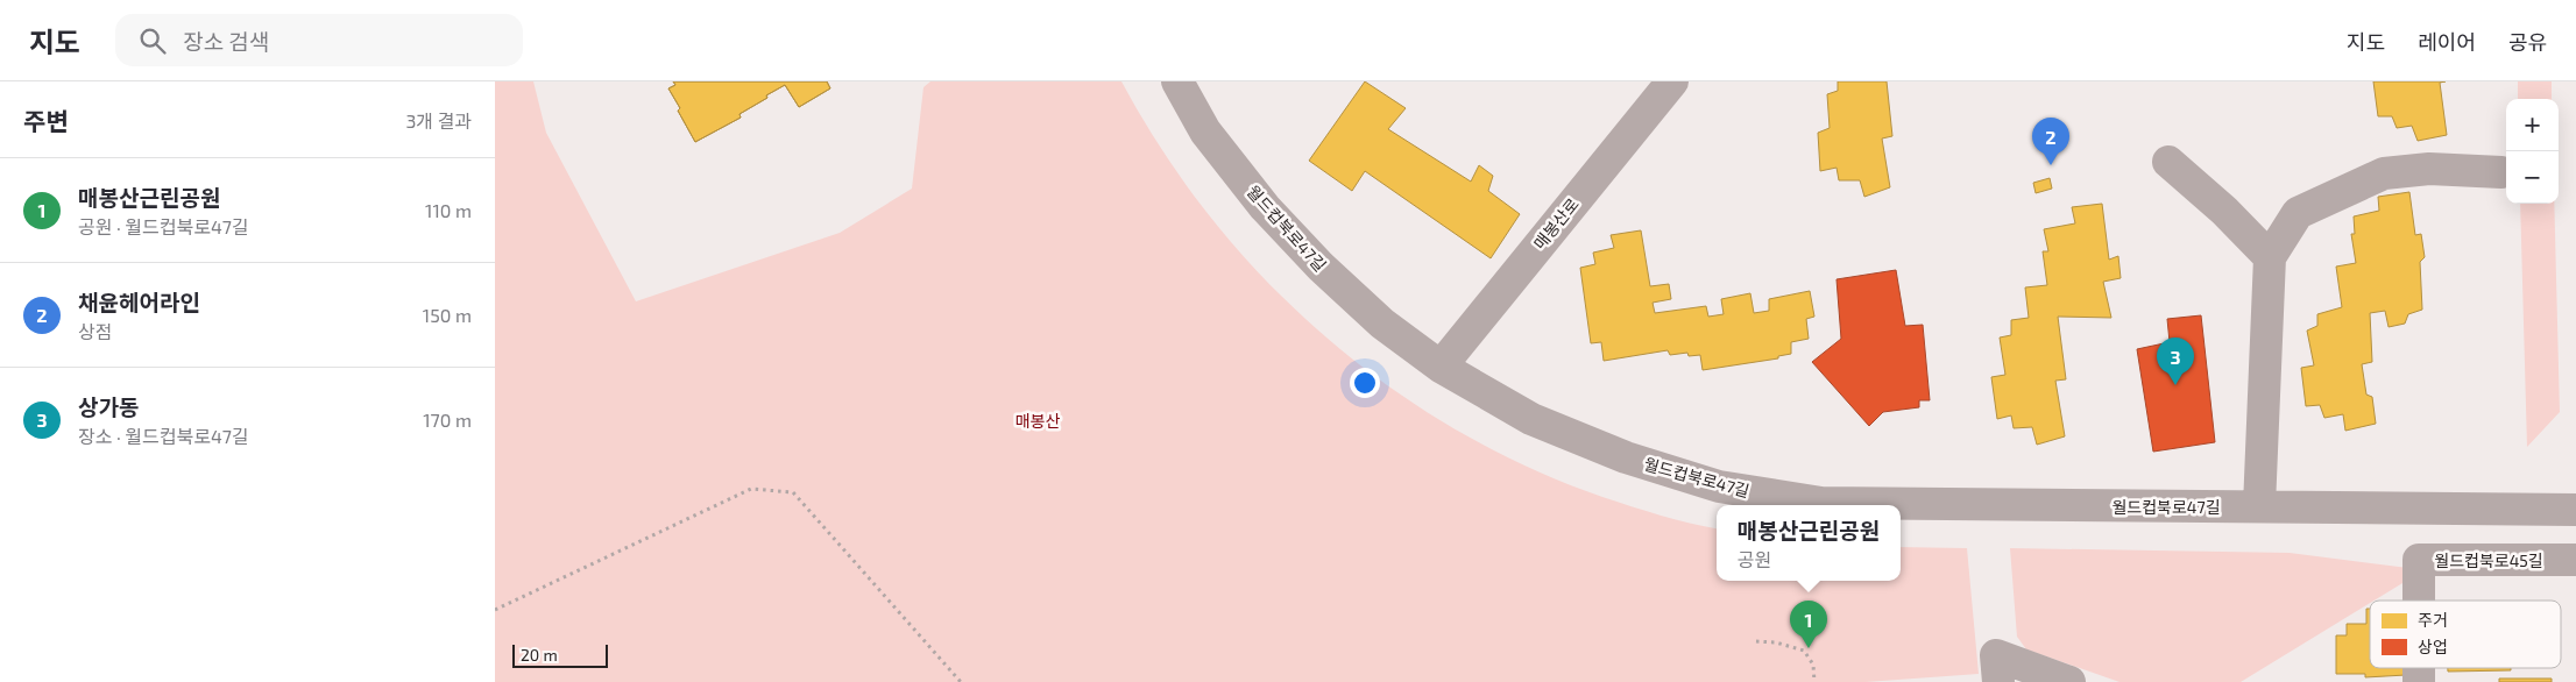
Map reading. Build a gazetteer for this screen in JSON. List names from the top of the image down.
{
  "streets": {
    "street": ["매봉산로", "월드컵북로47길", "월드컵북로45길"]
  },
  "crossings": [
    ["매봉산로", "월드컵북로47길"]
  ],
  "parks": ["매봉산"],
  "legend": ["주거", "상업"],
  "scale_bar": "20 m",
  "page": {
    "header": "지도",
    "search": "장소 검색",
    "nav": ["지도", "레이어", "공유"],
    "heading": ["주변", "3개 결과"],
    "map_buttons": ["+", "−"],
    "pins": ["2", "3", "1"],
    "list": [
      {
        "mark": "1",
        "name": "매봉산근린공원",
        "note": "공원 · 월드컵북로47길",
        "value": "110 m"
      },
      {
        "mark": "2",
        "name": "채윤헤어라인",
        "note": "상점",
        "value": "150 m"
      },
      {
        "mark": "3",
        "name": "상가동",
        "note": "장소 · 월드컵북로47길",
        "value": "170 m"
      }
    ],
    "popup": ["매봉산근린공원", "공원"],
    "scale": "20 m"
  }
}
